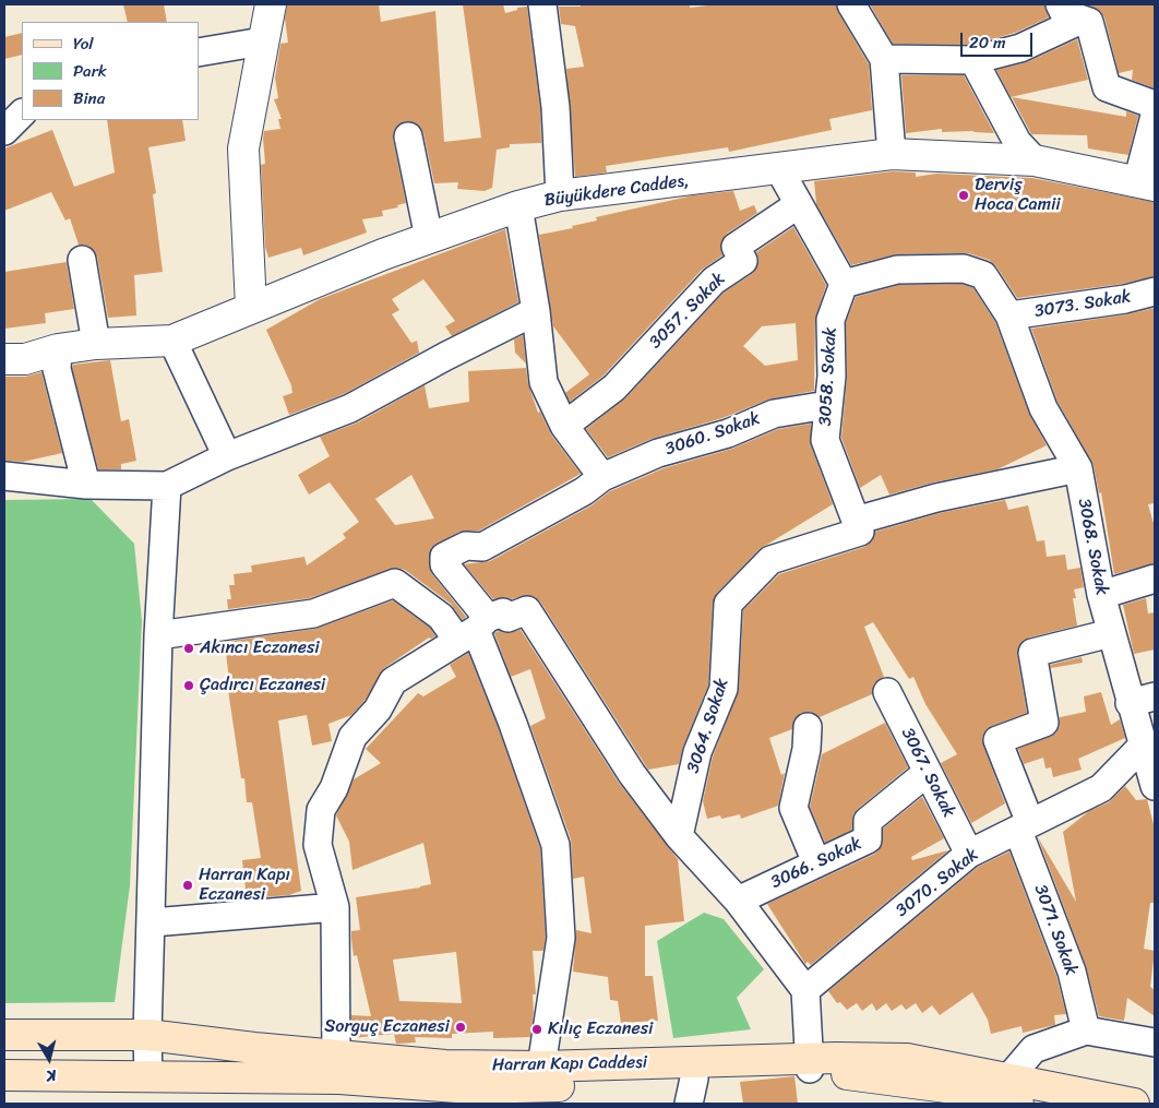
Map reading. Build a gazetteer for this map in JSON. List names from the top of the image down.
{
  "streets": {
    "main road": ["Harran Kapı Caddesi"],
    "street": [
      "Büyükdere Caddes,",
      "3073. Sokak",
      "3057. Sokak",
      "3058. Sokak",
      "3060. Sokak",
      "3068. Sokak",
      "3064. Sokak",
      "3067. Sokak",
      "3066. Sokak",
      "3070. Sokak",
      "3071. Sokak"
    ]
  },
  "crossings": [
    ["3073. Sokak", "3068. Sokak"],
    ["3058. Sokak", "3060. Sokak"],
    ["3058. Sokak", "3068. Sokak"],
    ["3058. Sokak", "3064. Sokak"],
    ["3068. Sokak", "3064. Sokak"],
    ["3068. Sokak", "3070. Sokak"],
    ["3068. Sokak", "3071. Sokak"],
    ["3067. Sokak", "3066. Sokak"],
    ["3067. Sokak", "3070. Sokak"],
    ["3070. Sokak", "3071. Sokak"]
  ],
  "places": [
    "Derviş Hoca Camii",
    "Akıncı Eczanesi",
    "Çadırcı Eczanesi",
    "Harran Kapı Eczanesi",
    "Sorguç Eczanesi",
    "Kılıç Eczanesi"
  ],
  "legend": ["Yol", "Park", "Bina"],
  "scale_bar": "20 m",
  "north": "bottom"
}
